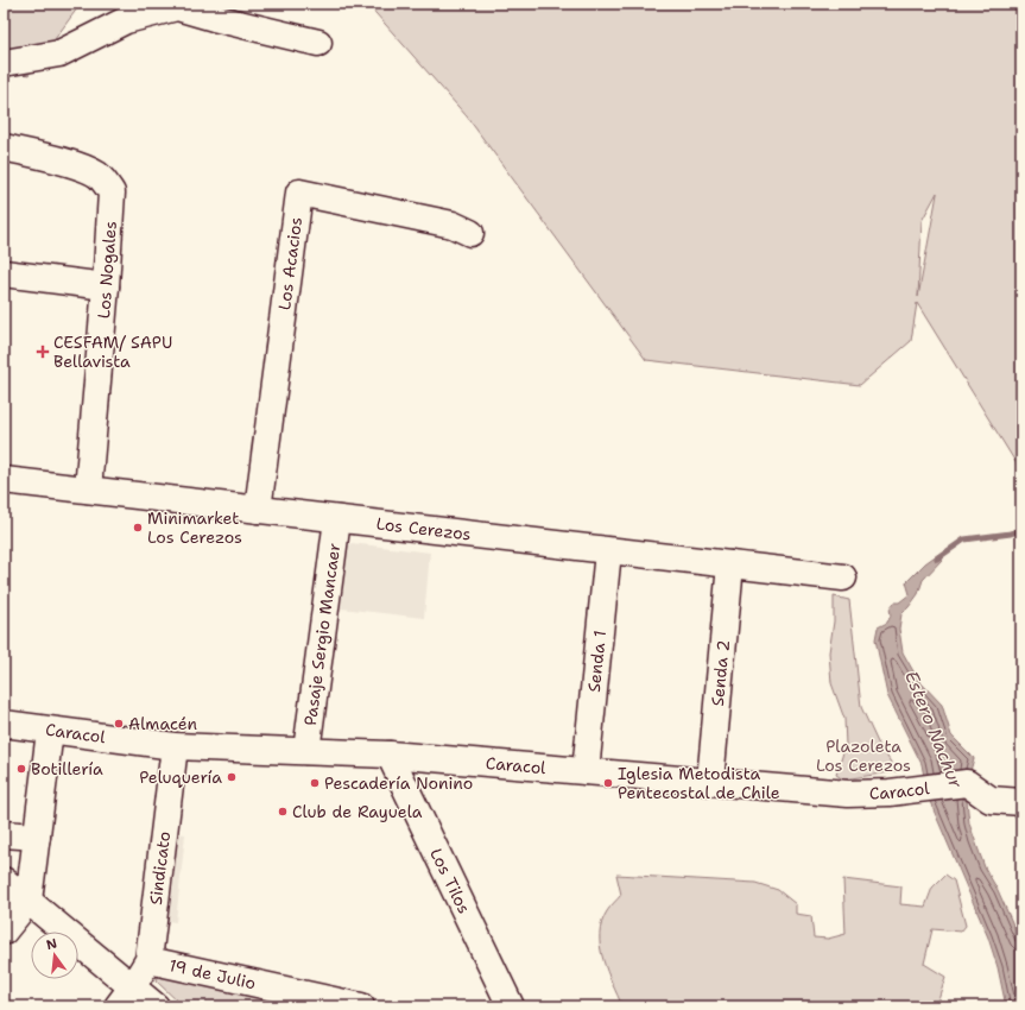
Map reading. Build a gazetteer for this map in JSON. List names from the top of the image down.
{
  "streets": {
    "street": [
      "Los Acacios",
      "Los Nogales",
      "Los Cerezos",
      "Pasaje Sergio Mancaer",
      "Senda 1",
      "Senda 2",
      "Caracol",
      "Sindicato",
      "Los Tilos",
      "19 de Julio"
    ]
  },
  "crossings": [
    ["Los Acacios", "Los Cerezos"],
    ["Los Nogales", "Los Cerezos"],
    ["Los Cerezos", "Pasaje Sergio Mancaer"],
    ["Los Cerezos", "Senda 1"],
    ["Los Cerezos", "Senda 2"],
    ["Pasaje Sergio Mancaer", "Caracol"],
    ["Senda 1", "Caracol"],
    ["Senda 2", "Caracol"],
    ["Caracol", "Sindicato"],
    ["Caracol", "Los Tilos"],
    ["Sindicato", "19 de Julio"]
  ],
  "water": ["Estero Nachur"],
  "parks": ["Plazoleta Los Cerezos"],
  "places": {
    "health": ["CESFAM/ SAPU Bellavista"],
    "other": [
      "Minimarket Los Cerezos",
      "Almacén",
      "Botillería",
      "Peluquería",
      "Pescadería Nonino",
      "Iglesia Metodista Pentecostal de Chile",
      "Club de Rayuela"
    ]
  },
  "north": "top"
}
